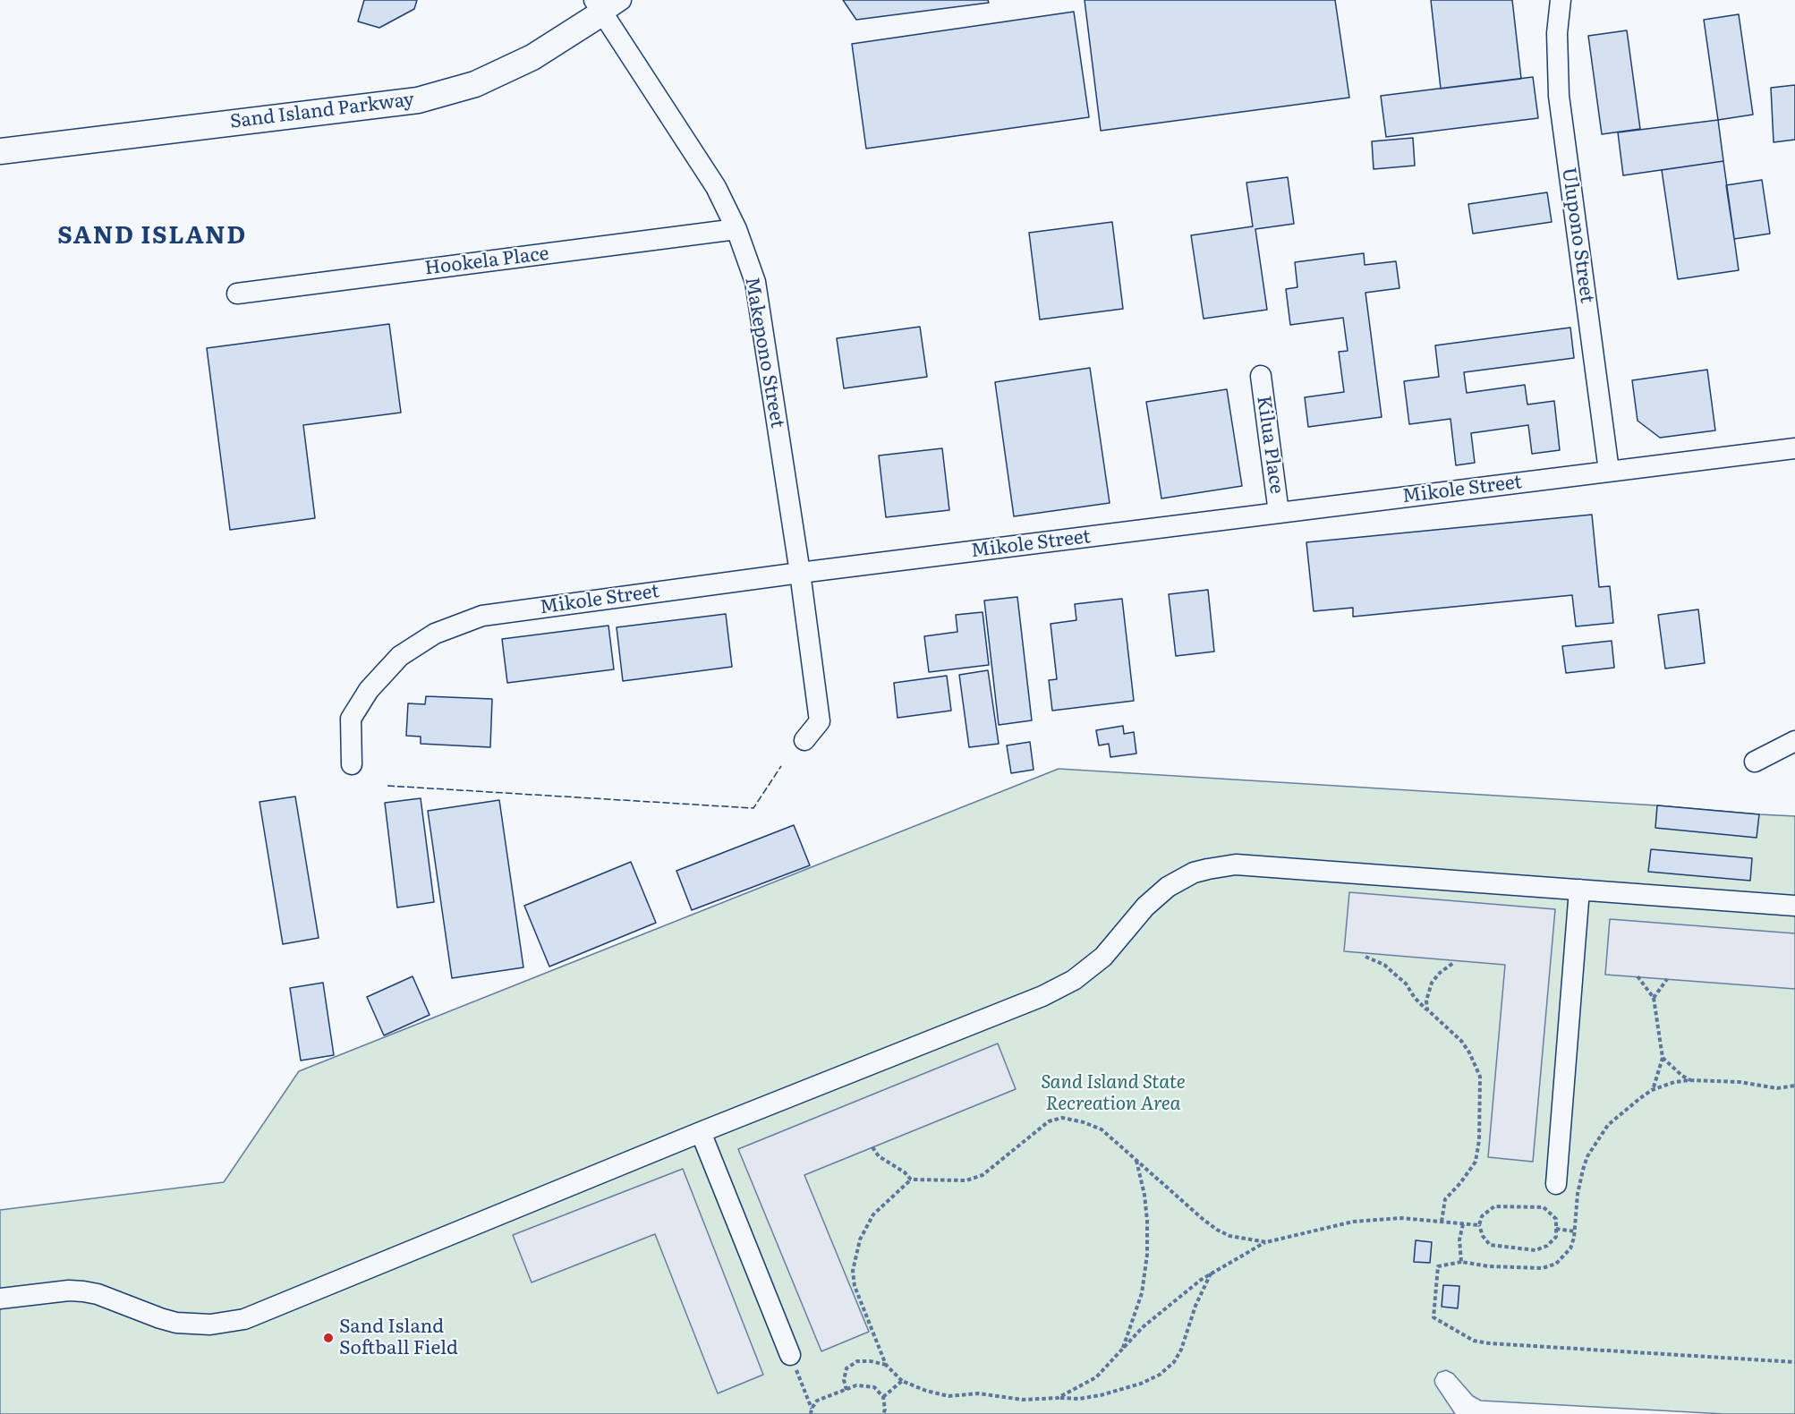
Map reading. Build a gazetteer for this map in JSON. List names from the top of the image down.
{
  "streets": {
    "main road": ["Sand Island Parkway"],
    "street": [
      "Ulupono Street",
      "Hookela Place",
      "Makepono Street",
      "Kilua Place",
      "Mikole Street"
    ]
  },
  "crossings": [
    ["Sand Island Parkway", "Makepono Street"],
    ["Ulupono Street", "Mikole Street"],
    ["Hookela Place", "Makepono Street"],
    ["Makepono Street", "Mikole Street"],
    ["Kilua Place", "Mikole Street"]
  ],
  "districts": ["SAND ISLAND"],
  "parks": ["Sand Island State Recreation Area"],
  "places": ["Sand Island Softball Field"]
}
